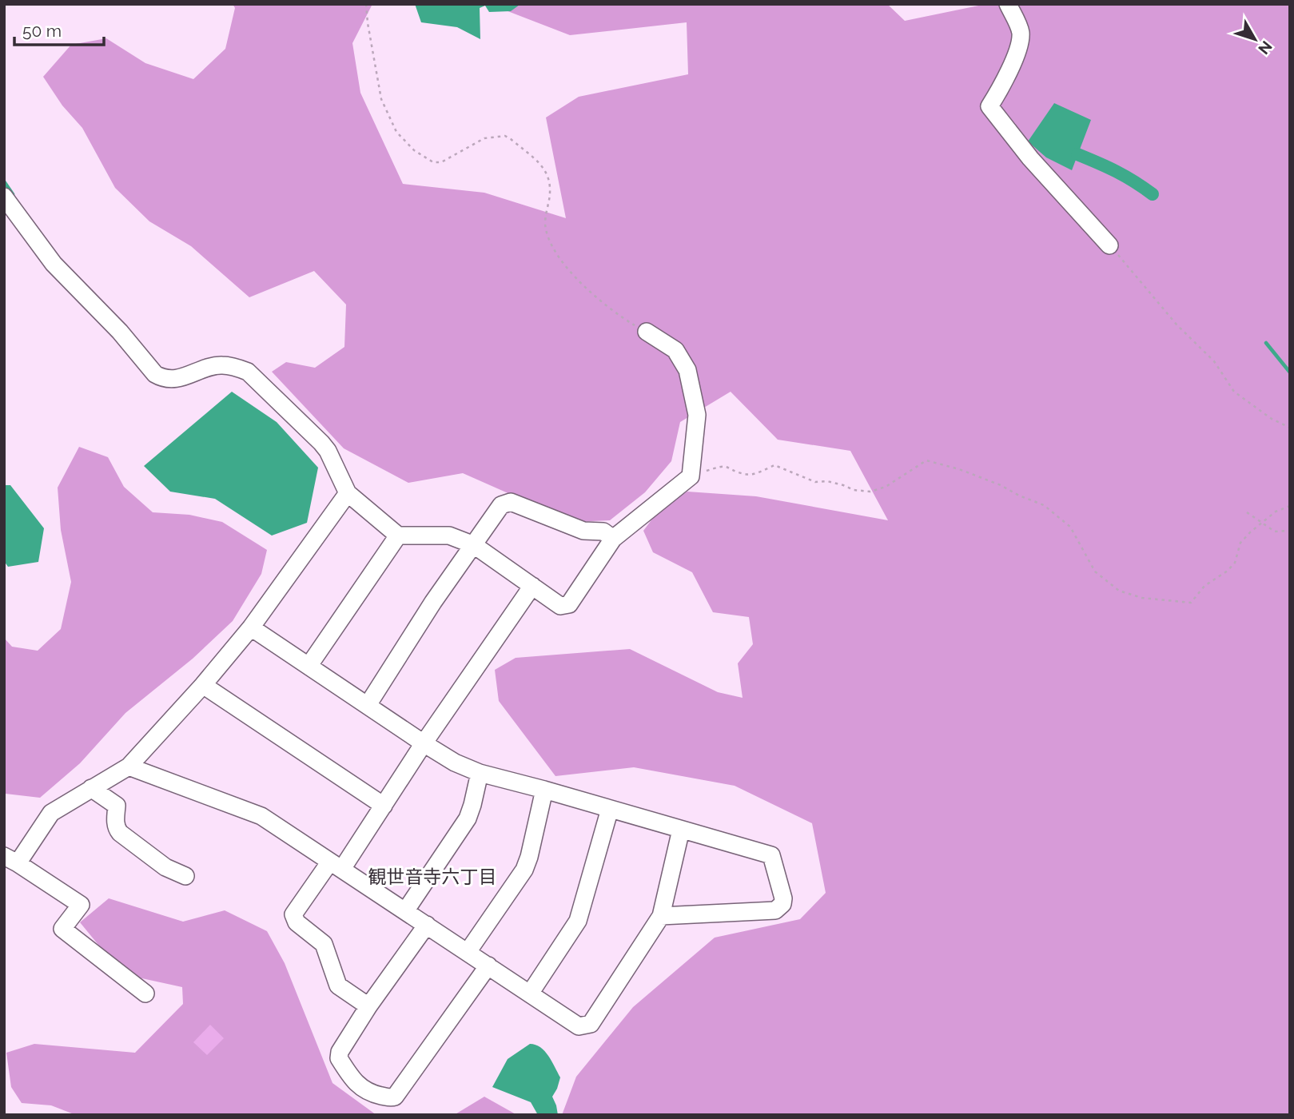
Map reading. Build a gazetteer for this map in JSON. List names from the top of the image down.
{
  "districts": ["観世音寺六丁目"],
  "scale_bar": "50 m",
  "north": "bottom right"
}
